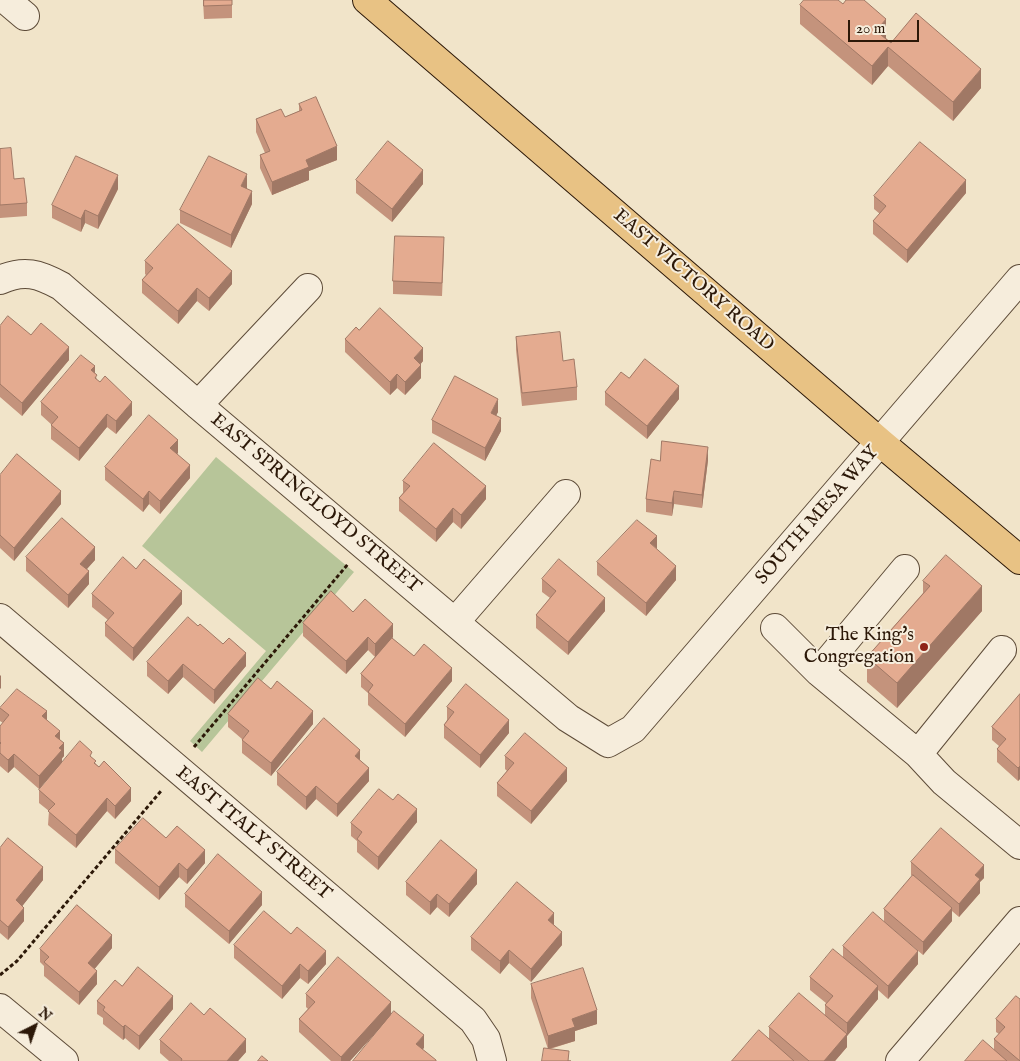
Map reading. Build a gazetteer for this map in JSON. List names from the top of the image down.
{
  "streets": {
    "main road": ["EAST VICTORY ROAD"],
    "street": ["EAST SPRINGLOYD STREET", "SOUTH MESA WAY", "EAST ITALY STREET"]
  },
  "crossings": [
    ["EAST VICTORY ROAD", "SOUTH MESA WAY"],
    ["EAST SPRINGLOYD STREET", "SOUTH MESA WAY"]
  ],
  "places": ["The King's Congregation"],
  "scale_bar": "20 m",
  "north": "top right"
}
